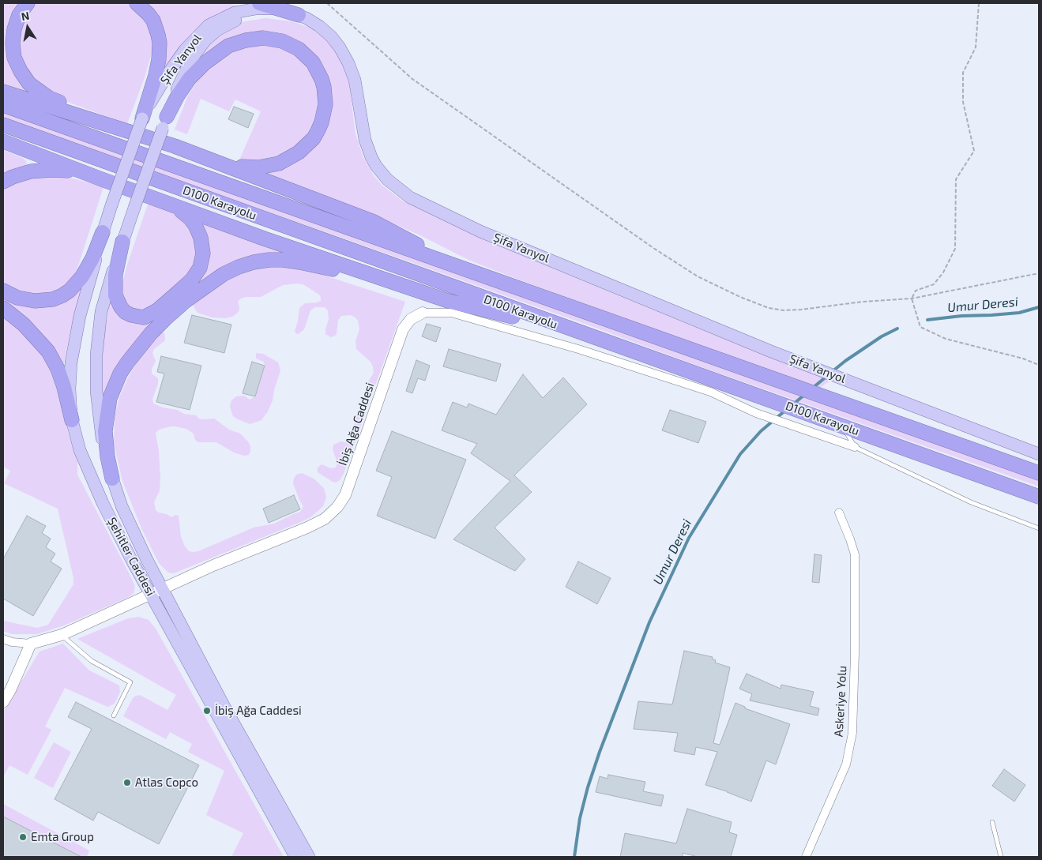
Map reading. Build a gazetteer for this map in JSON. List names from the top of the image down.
{
  "streets": {
    "highway": ["D100 Karayolu"],
    "main road": ["Şifa Yanyol", "Şehitler Caddesi"],
    "street": ["İbiş Ağa Caddesi", "Askeriye Yolu"]
  },
  "crossings": [
    ["Şifa Yanyol", "Şehitler Caddesi"],
    ["İbiş Ağa Caddesi", "Şehitler Caddesi"]
  ],
  "water": ["Umur Deresi"],
  "places": ["İbiş Ağa Caddesi", "Atlas Copco", "Emta Group"],
  "north": "top"
}
